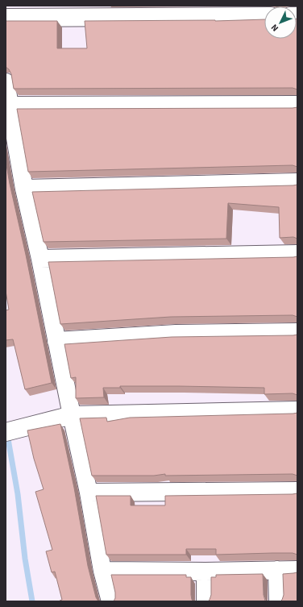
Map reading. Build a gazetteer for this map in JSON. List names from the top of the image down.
{
  "north": "bottom left"
}
